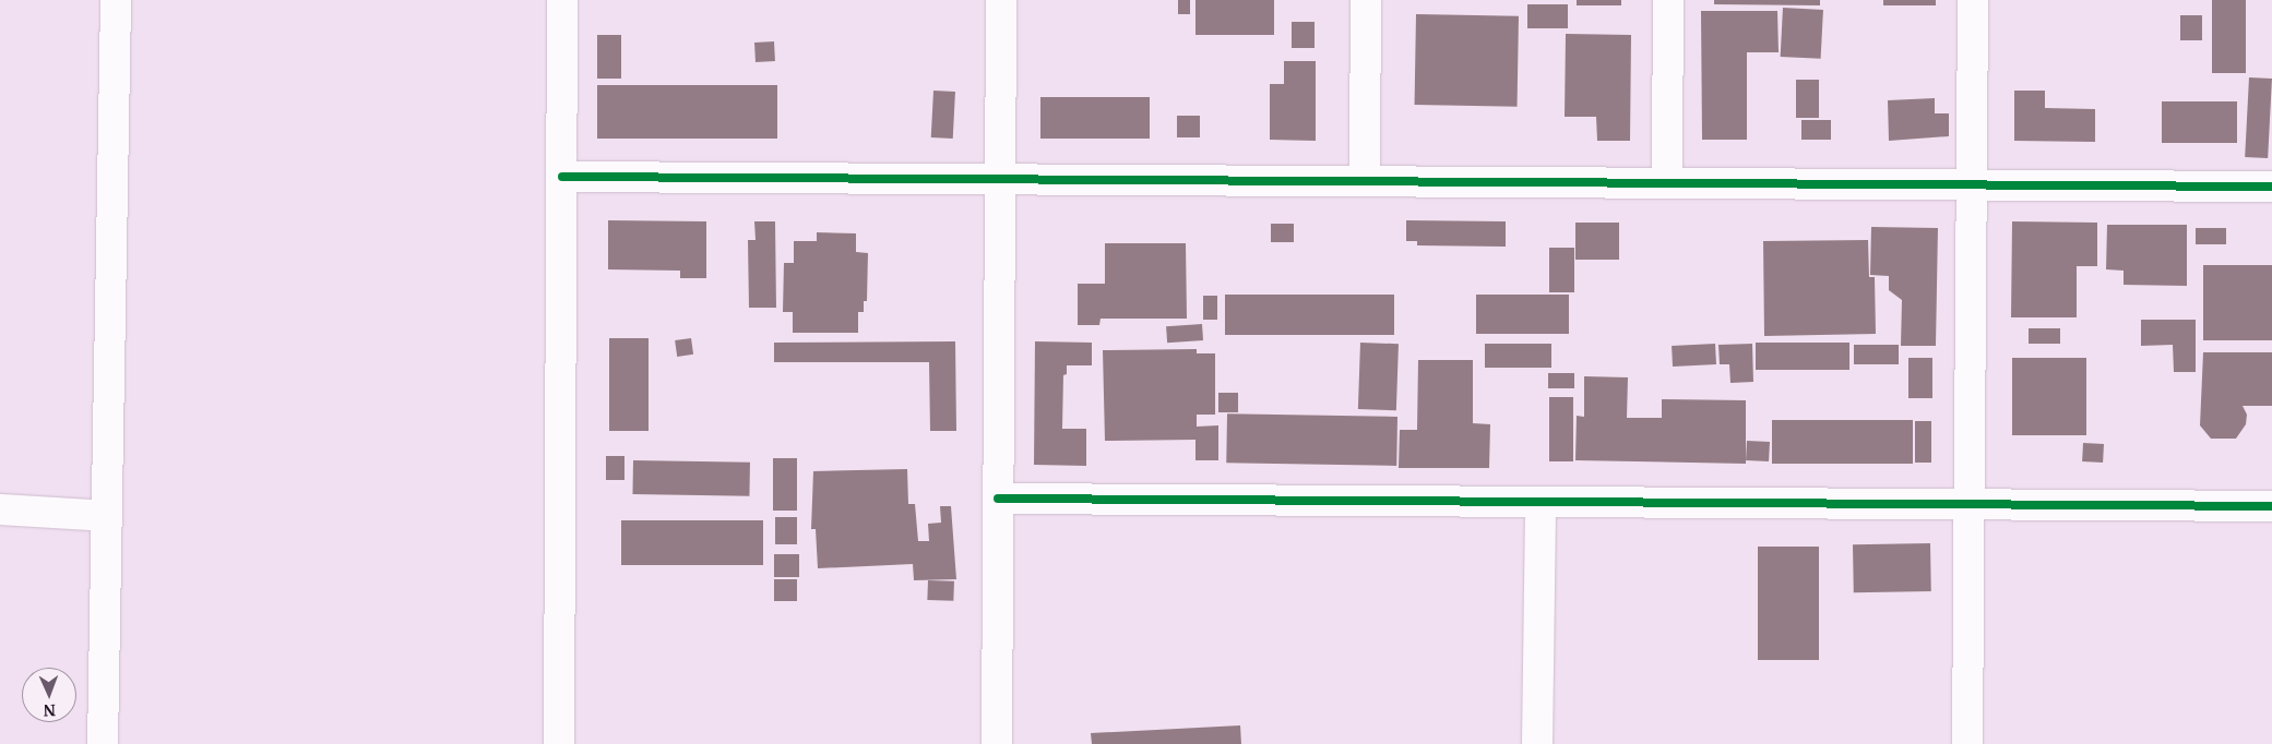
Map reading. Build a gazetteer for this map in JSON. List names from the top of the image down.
{
  "north": "bottom"
}
